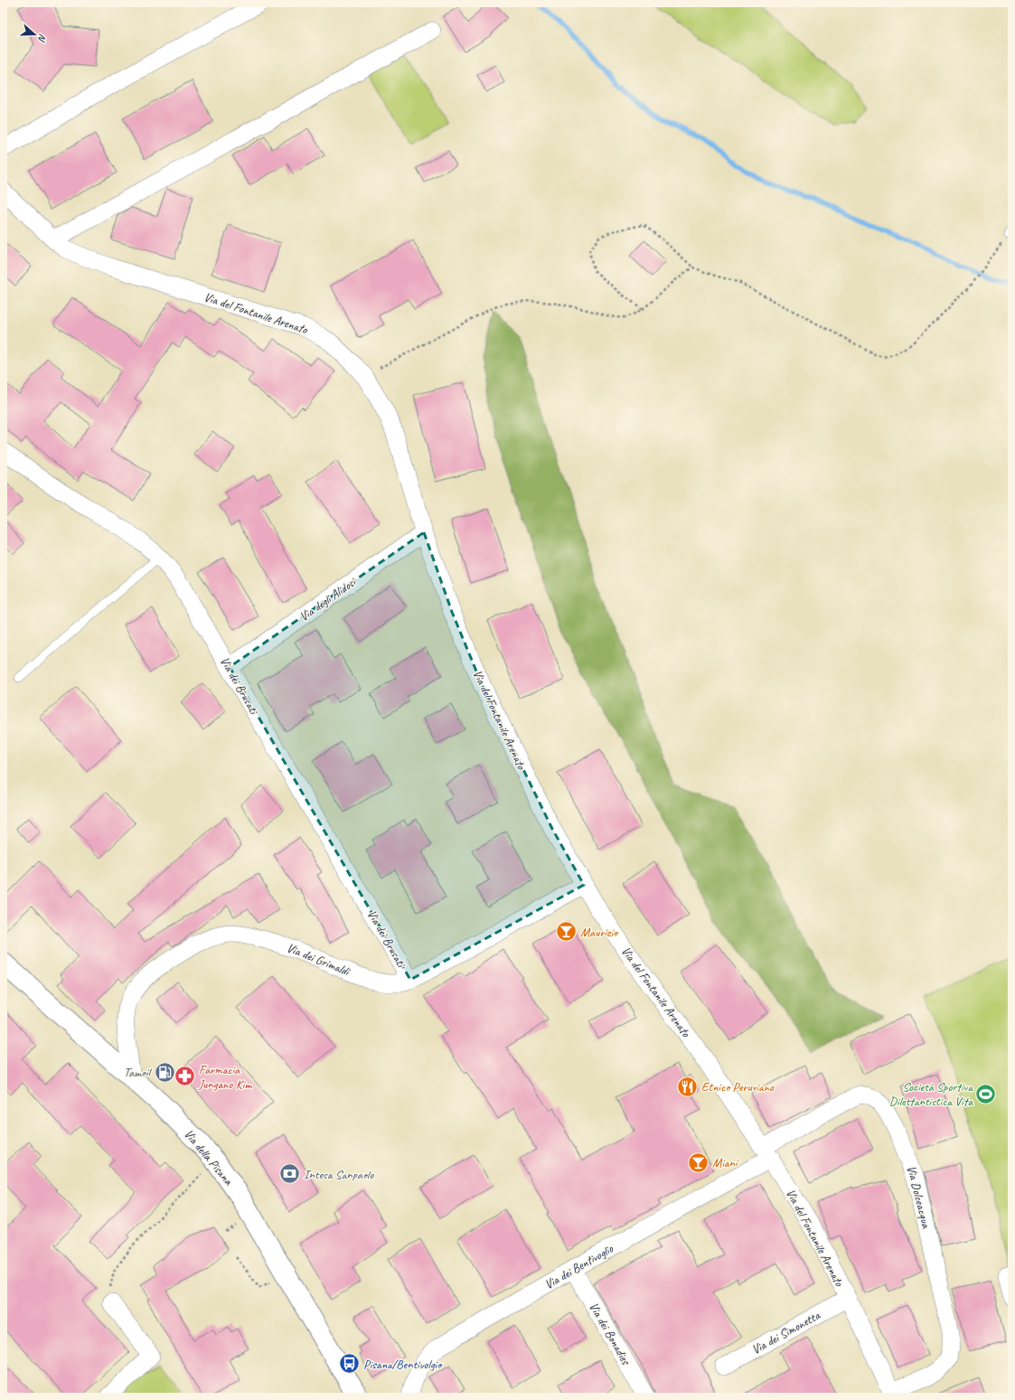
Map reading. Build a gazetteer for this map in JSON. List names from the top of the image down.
{
  "streets": {
    "main road": ["Via della Pisana"],
    "street": [
      "Via del Fontanile Arenato",
      "Via degli Alidosi",
      "Via dei Brusati",
      "Via dei Grimaldi",
      "Via Dolceacqua",
      "Via dei Bentivoglio",
      "Via dei Simonetta",
      "Via dei Bonadies"
    ]
  },
  "crossings": [
    ["Via del Fontanile Arenato", "Via degli Alidosi"],
    ["Via del Fontanile Arenato", "Via dei Grimaldi"],
    ["Via del Fontanile Arenato", "Via Dolceacqua"],
    ["Via del Fontanile Arenato", "Via dei Bentivoglio"],
    ["Via del Fontanile Arenato", "Via dei Simonetta"],
    ["Via degli Alidosi", "Via dei Brusati"],
    ["Via dei Brusati", "Via dei Grimaldi"],
    ["Via dei Grimaldi", "Via della Pisana"],
    ["Via Dolceacqua", "Via dei Bentivoglio"],
    ["Via dei Bentivoglio", "Via dei Bonadies"]
  ],
  "places": {
    "bar": ["Maurizio", "Miani"],
    "fuel station": ["Tamoil"],
    "pharmacy": ["Farmacia Jungano Kim"],
    "restaurant": ["Etnico Peruviano"],
    "sports": ["Società Sportiva Dilettantistica Vita"],
    "bank": ["Intesa Sanpaolo"],
    "bus stop": ["Pisana/Bentivolgio"]
  },
  "north": "right"
}
